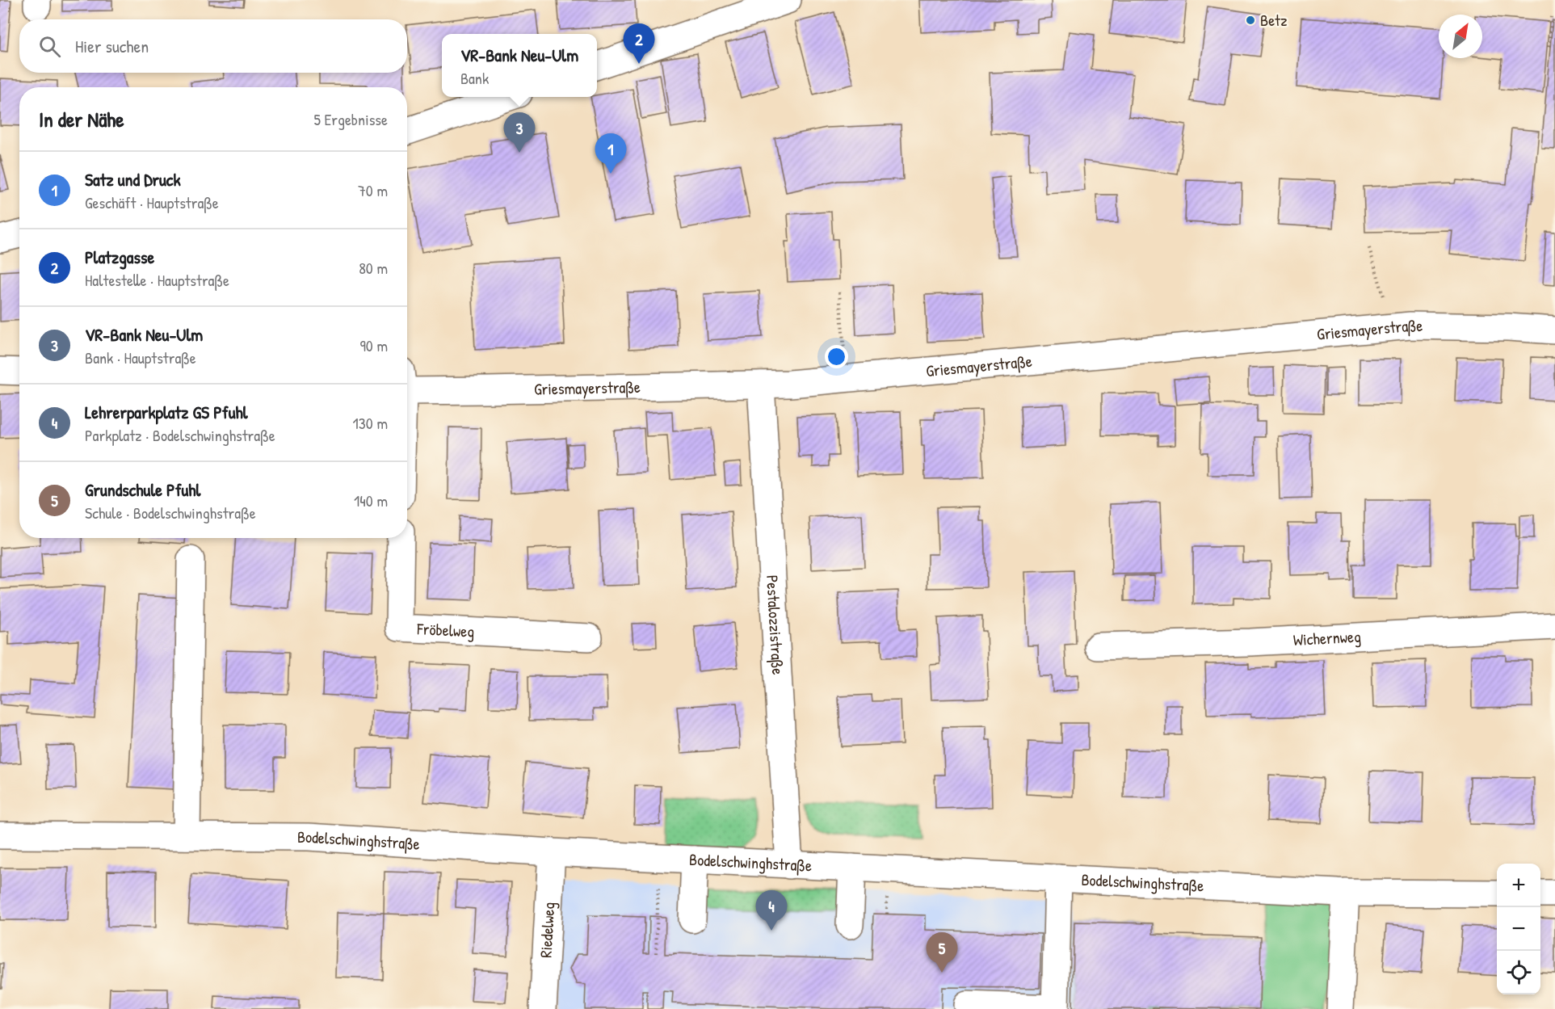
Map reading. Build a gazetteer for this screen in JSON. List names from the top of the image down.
{
  "streets": {
    "street": [
      "Griesmayerstraße",
      "Pestalozzistraße",
      "Fröbelweg",
      "Wichernweg",
      "Bodelschwinghstraße",
      "Riedelweg"
    ]
  },
  "crossings": [
    ["Griesmayerstraße", "Pestalozzistraße"],
    ["Pestalozzistraße", "Bodelschwinghstraße"],
    ["Bodelschwinghstraße", "Riedelweg"]
  ],
  "places": ["Betz"],
  "north": "top right",
  "page": {
    "search": "Hier suchen",
    "pins": [
      "2",
      "3",
      "1",
      "4",
      "5"
    ],
    "popup": ["VR-Bank Neu-Ulm", "Bank"],
    "heading": ["In der Nähe", "5 Ergebnisse"],
    "list": [
      {
        "mark": "1",
        "name": "Satz und Druck",
        "note": "Geschäft · Hauptstraße",
        "value": "70 m"
      },
      {
        "mark": "2",
        "name": "Platzgasse",
        "note": "Haltestelle · Hauptstraße",
        "value": "80 m"
      },
      {
        "mark": "3",
        "name": "VR-Bank Neu-Ulm",
        "note": "Bank · Hauptstraße",
        "value": "90 m"
      },
      {
        "mark": "4",
        "name": "Lehrerparkplatz GS Pfuhl",
        "note": "Parkplatz · Bodelschwinghstraße",
        "value": "130 m"
      },
      {
        "mark": "5",
        "name": "Grundschule Pfuhl",
        "note": "Schule · Bodelschwinghstraße",
        "value": "140 m"
      }
    ],
    "map_buttons": ["+", "−"]
  }
}
